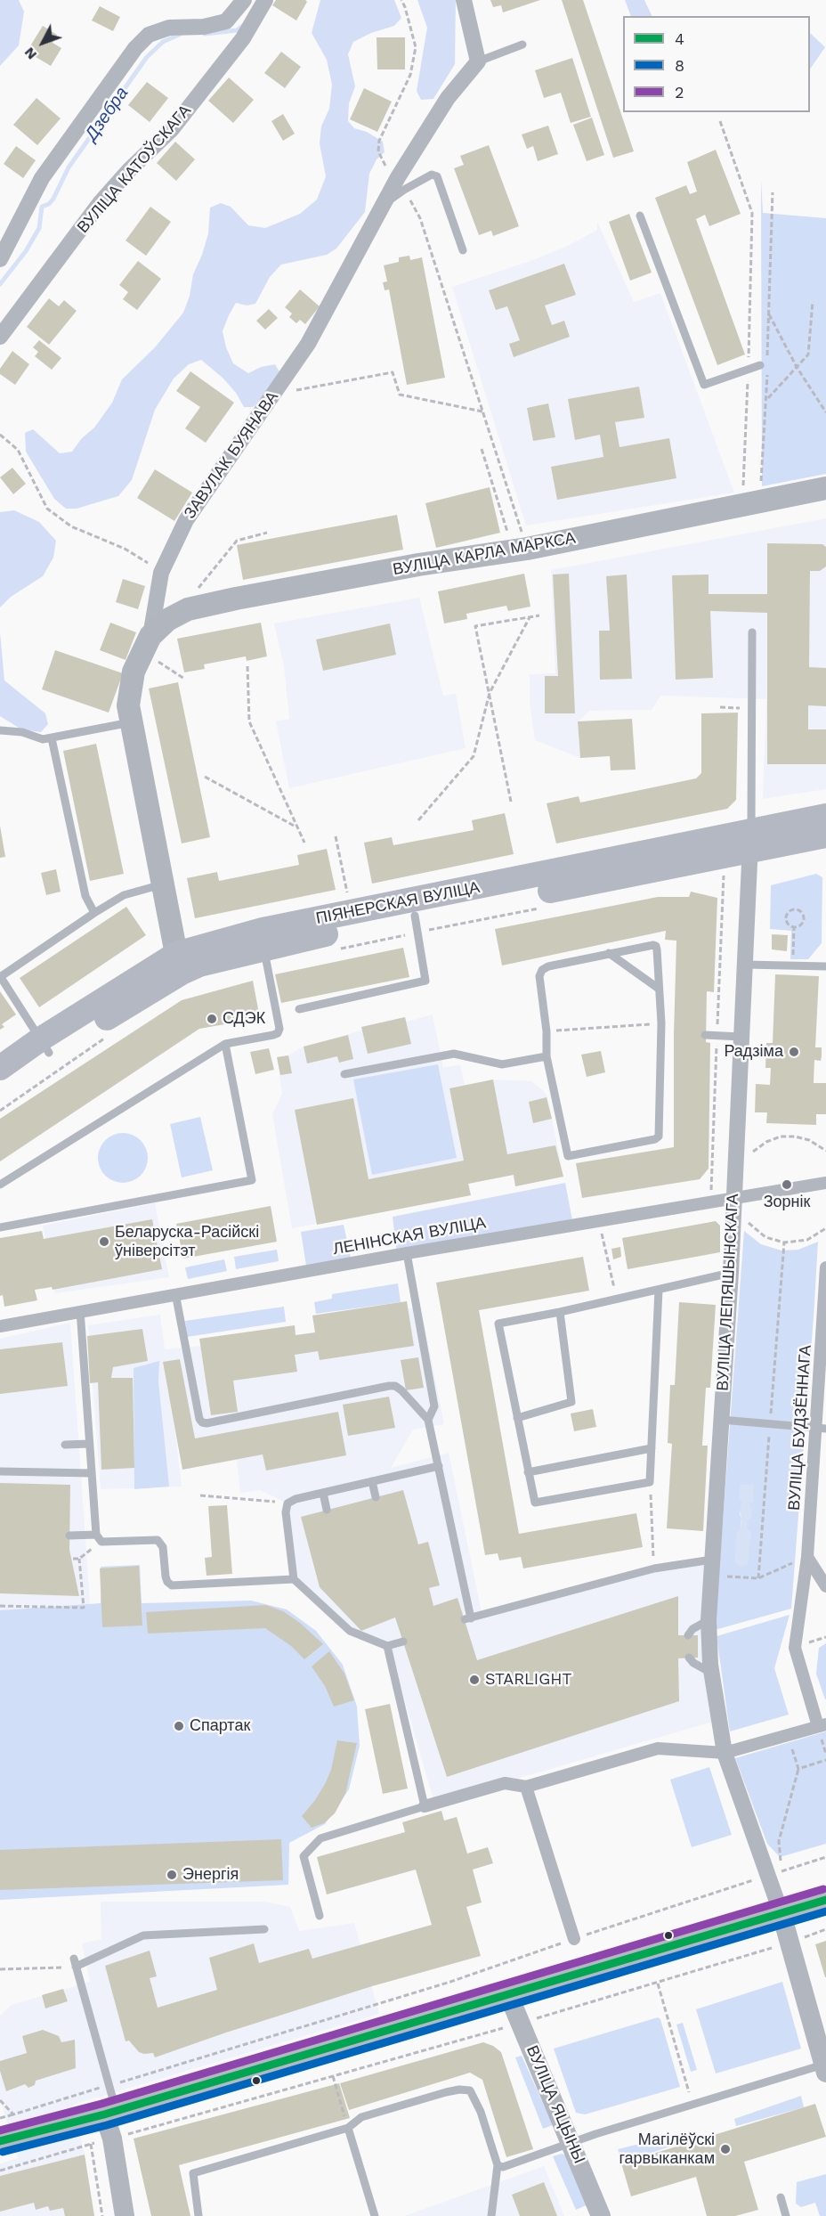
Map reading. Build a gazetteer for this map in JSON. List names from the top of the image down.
{
  "streets": {
    "main road": ["ЗАВУЛАК БУЯНАВА", "ВУЛІЦА КАРЛА МАРКСА", "ПІЯНЕРСКАЯ ВУЛІЦА"],
    "street": [
      "ВУЛІЦА КАТОЎСКАГА",
      "ЛЕНІНСКАЯ ВУЛІЦА",
      "ВУЛІЦА ЛЕПЯШЫНСКАГА",
      "ВУЛІЦА БУДЗЁННАГА",
      "ВУЛІЦА ЯЦЫНЫ"
    ]
  },
  "crossings": [
    ["ЗАВУЛАК БУЯНАВА", "ВУЛІЦА КАРЛА МАРКСА"],
    ["ЗАВУЛАК БУЯНАВА", "ПІЯНЕРСКАЯ ВУЛІЦА"],
    ["ПІЯНЕРСКАЯ ВУЛІЦА", "ВУЛІЦА ЛЕПЯШЫНСКАГА"],
    ["ЛЕНІНСКАЯ ВУЛІЦА", "ВУЛІЦА ЛЕПЯШЫНСКАГА"]
  ],
  "water": ["Дзебра"],
  "places": [
    "СДЭК",
    "Радзіма",
    "Зорнік",
    "Беларуска-Расійскі ўніверсітэт",
    "STARLIGHT",
    "Спартак",
    "Энергія",
    "Магілёўскі гарвыканкам"
  ],
  "lines": ["transit line 2", "transit line 4", "transit line 8"],
  "legend": ["4", "8", "2"],
  "north": "bottom left"
}
